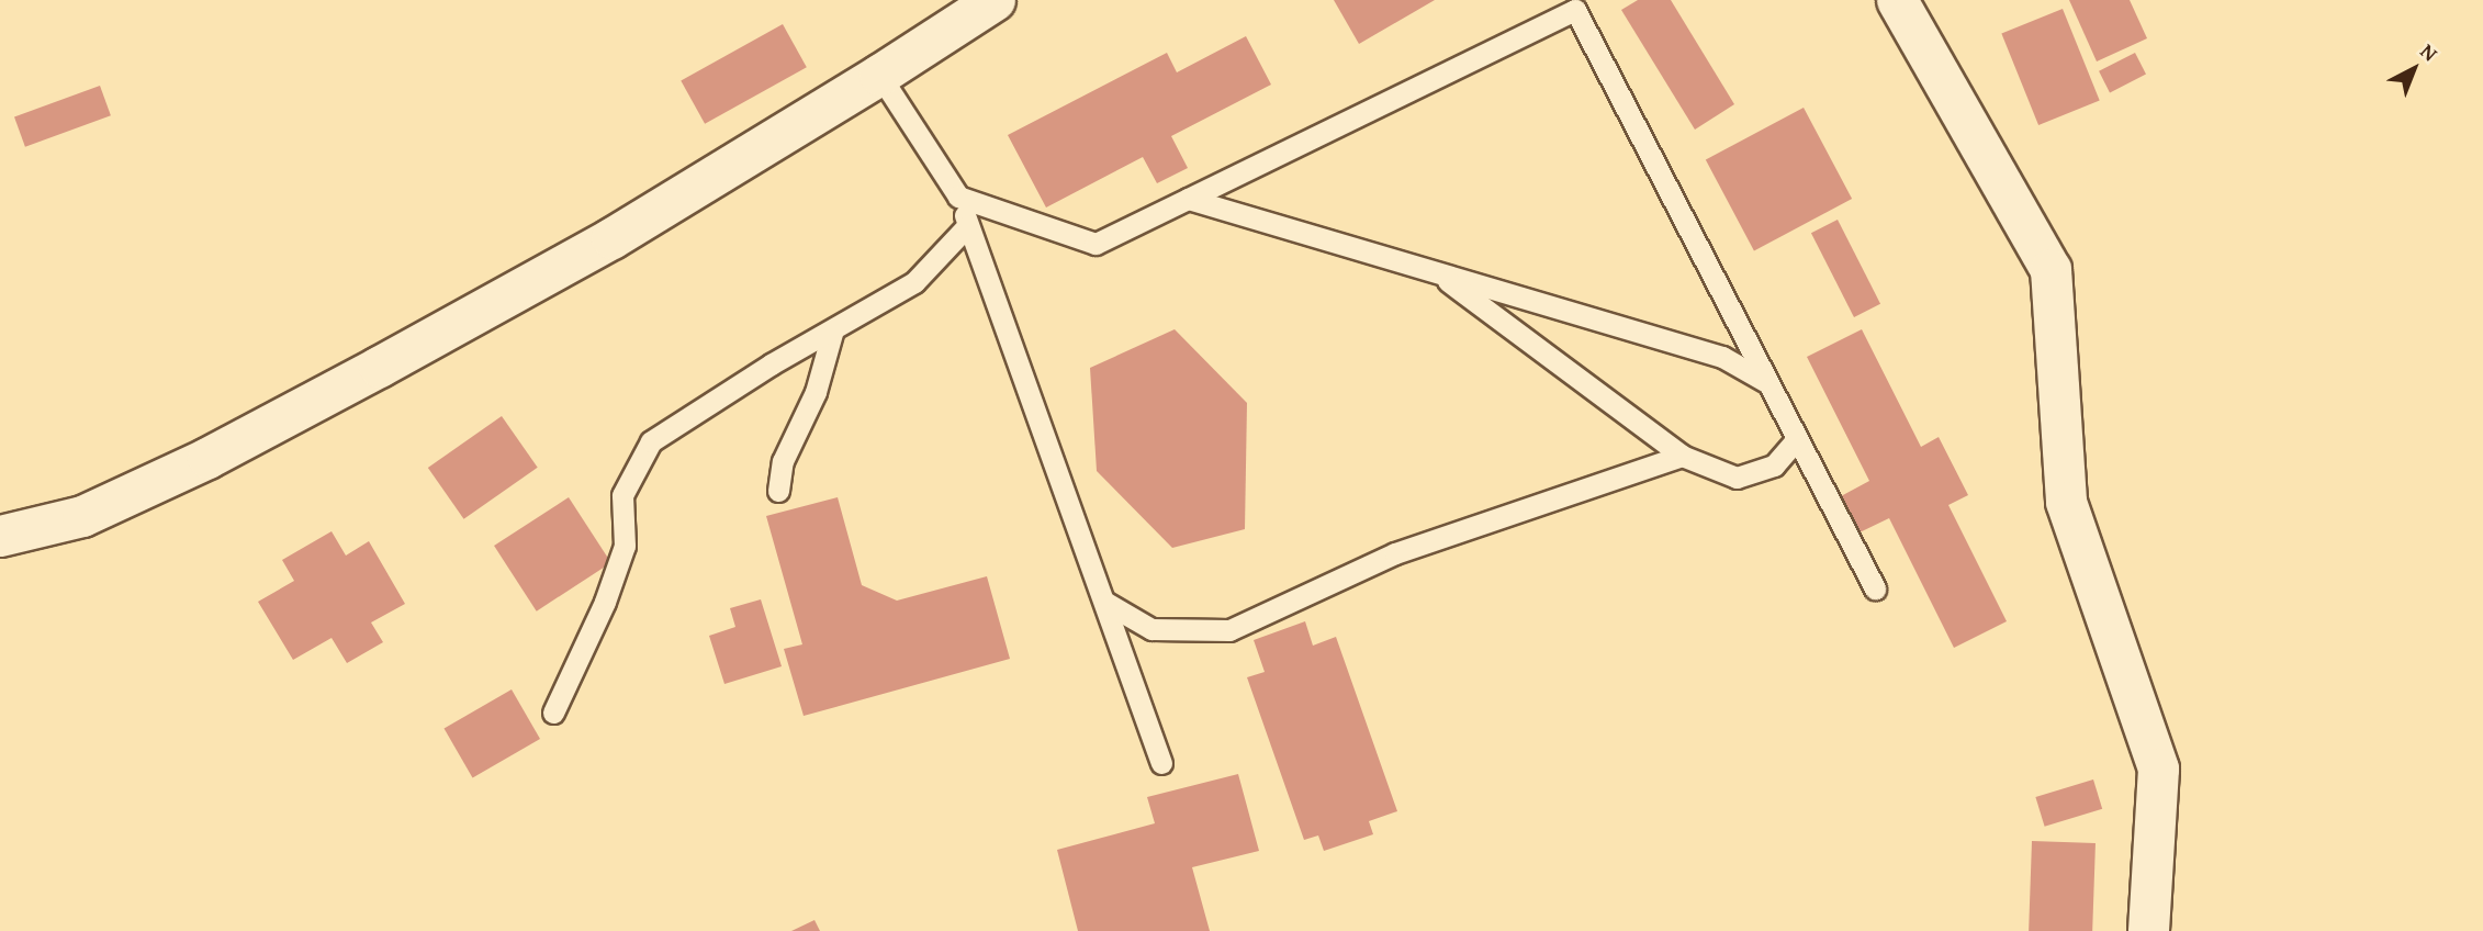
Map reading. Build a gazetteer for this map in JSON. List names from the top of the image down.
{
  "north": "top right"
}
